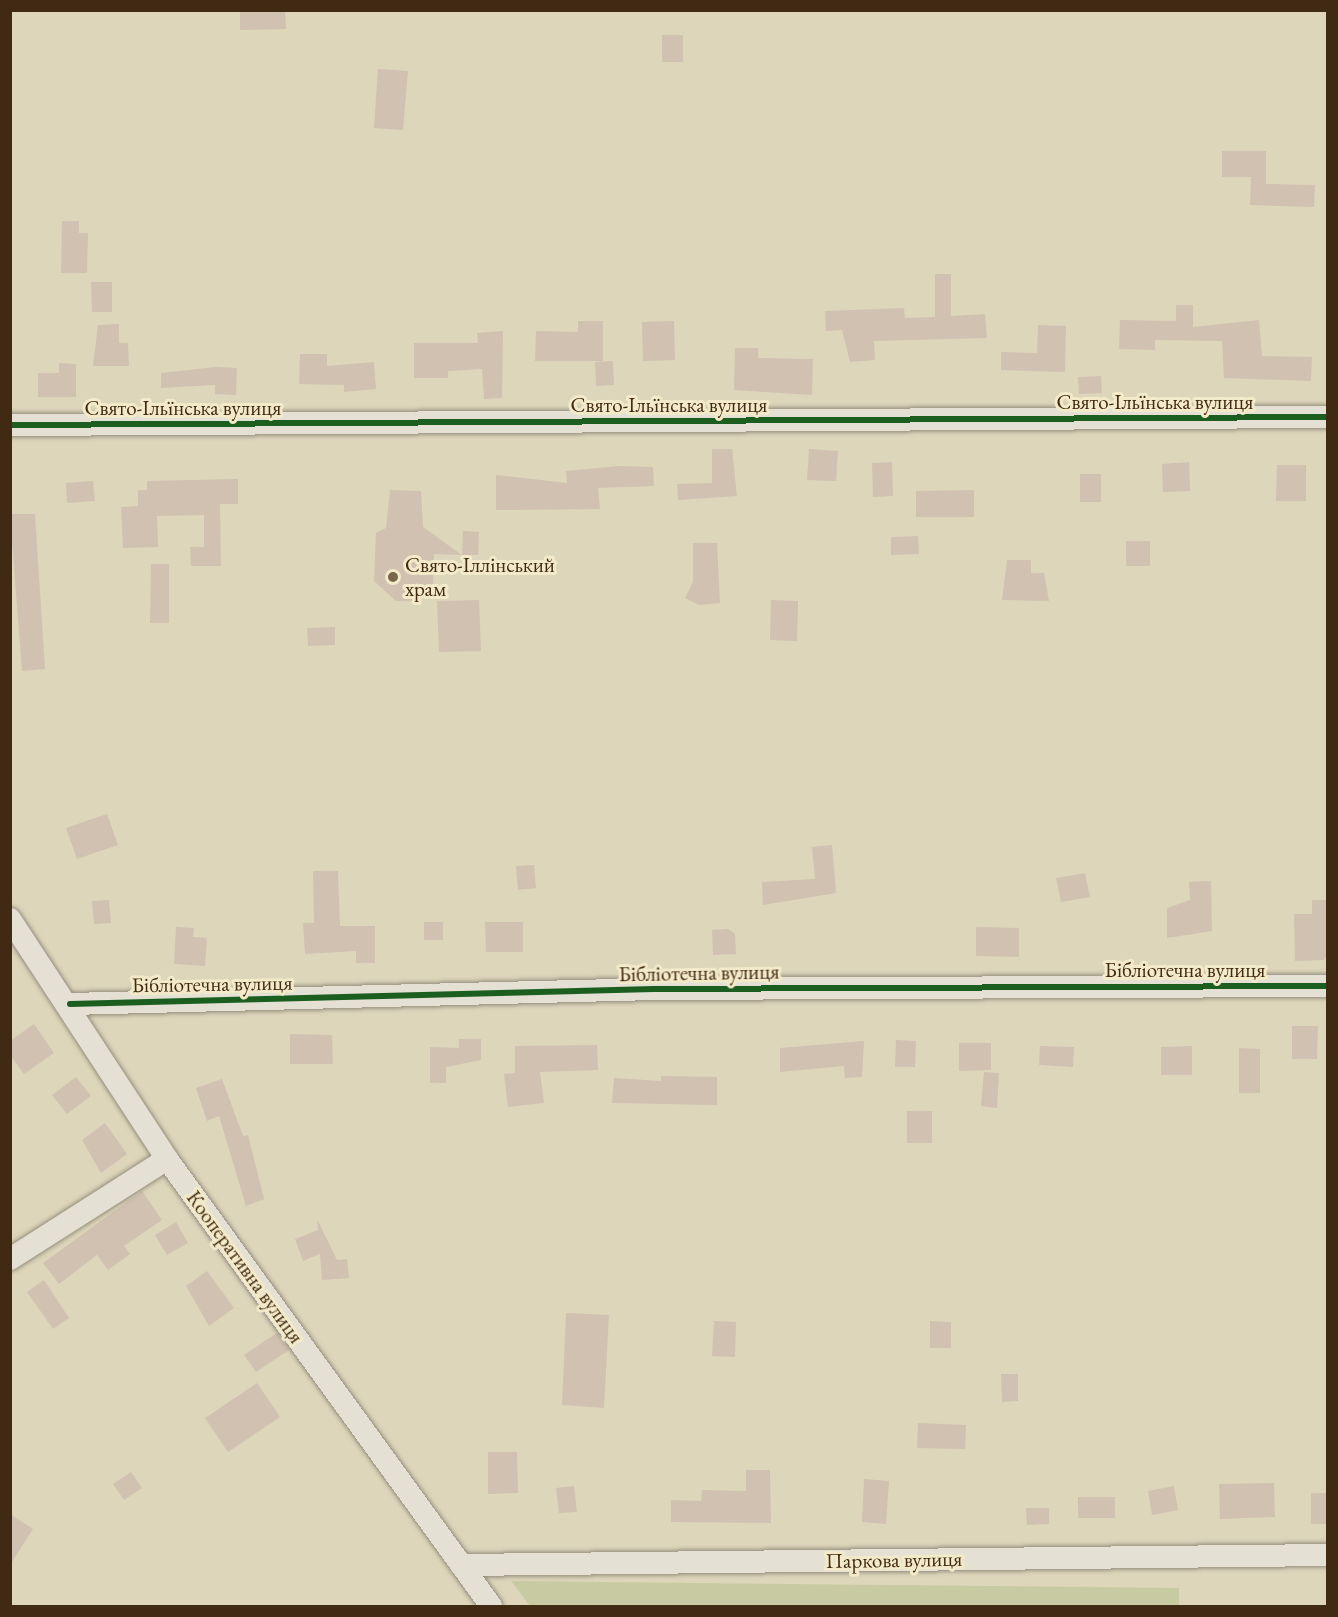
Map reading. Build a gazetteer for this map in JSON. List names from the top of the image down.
{
  "streets": {
    "street": [
      "Свято-Ільїнська вулиця",
      "Бібліотечна вулиця",
      "Кооперативна вулиця",
      "Паркова вулиця"
    ]
  },
  "crossings": [
    ["Бібліотечна вулиця", "Кооперативна вулиця"],
    ["Кооперативна вулиця", "Паркова вулиця"]
  ],
  "places": ["Свято-Іллінський храм"]
}
